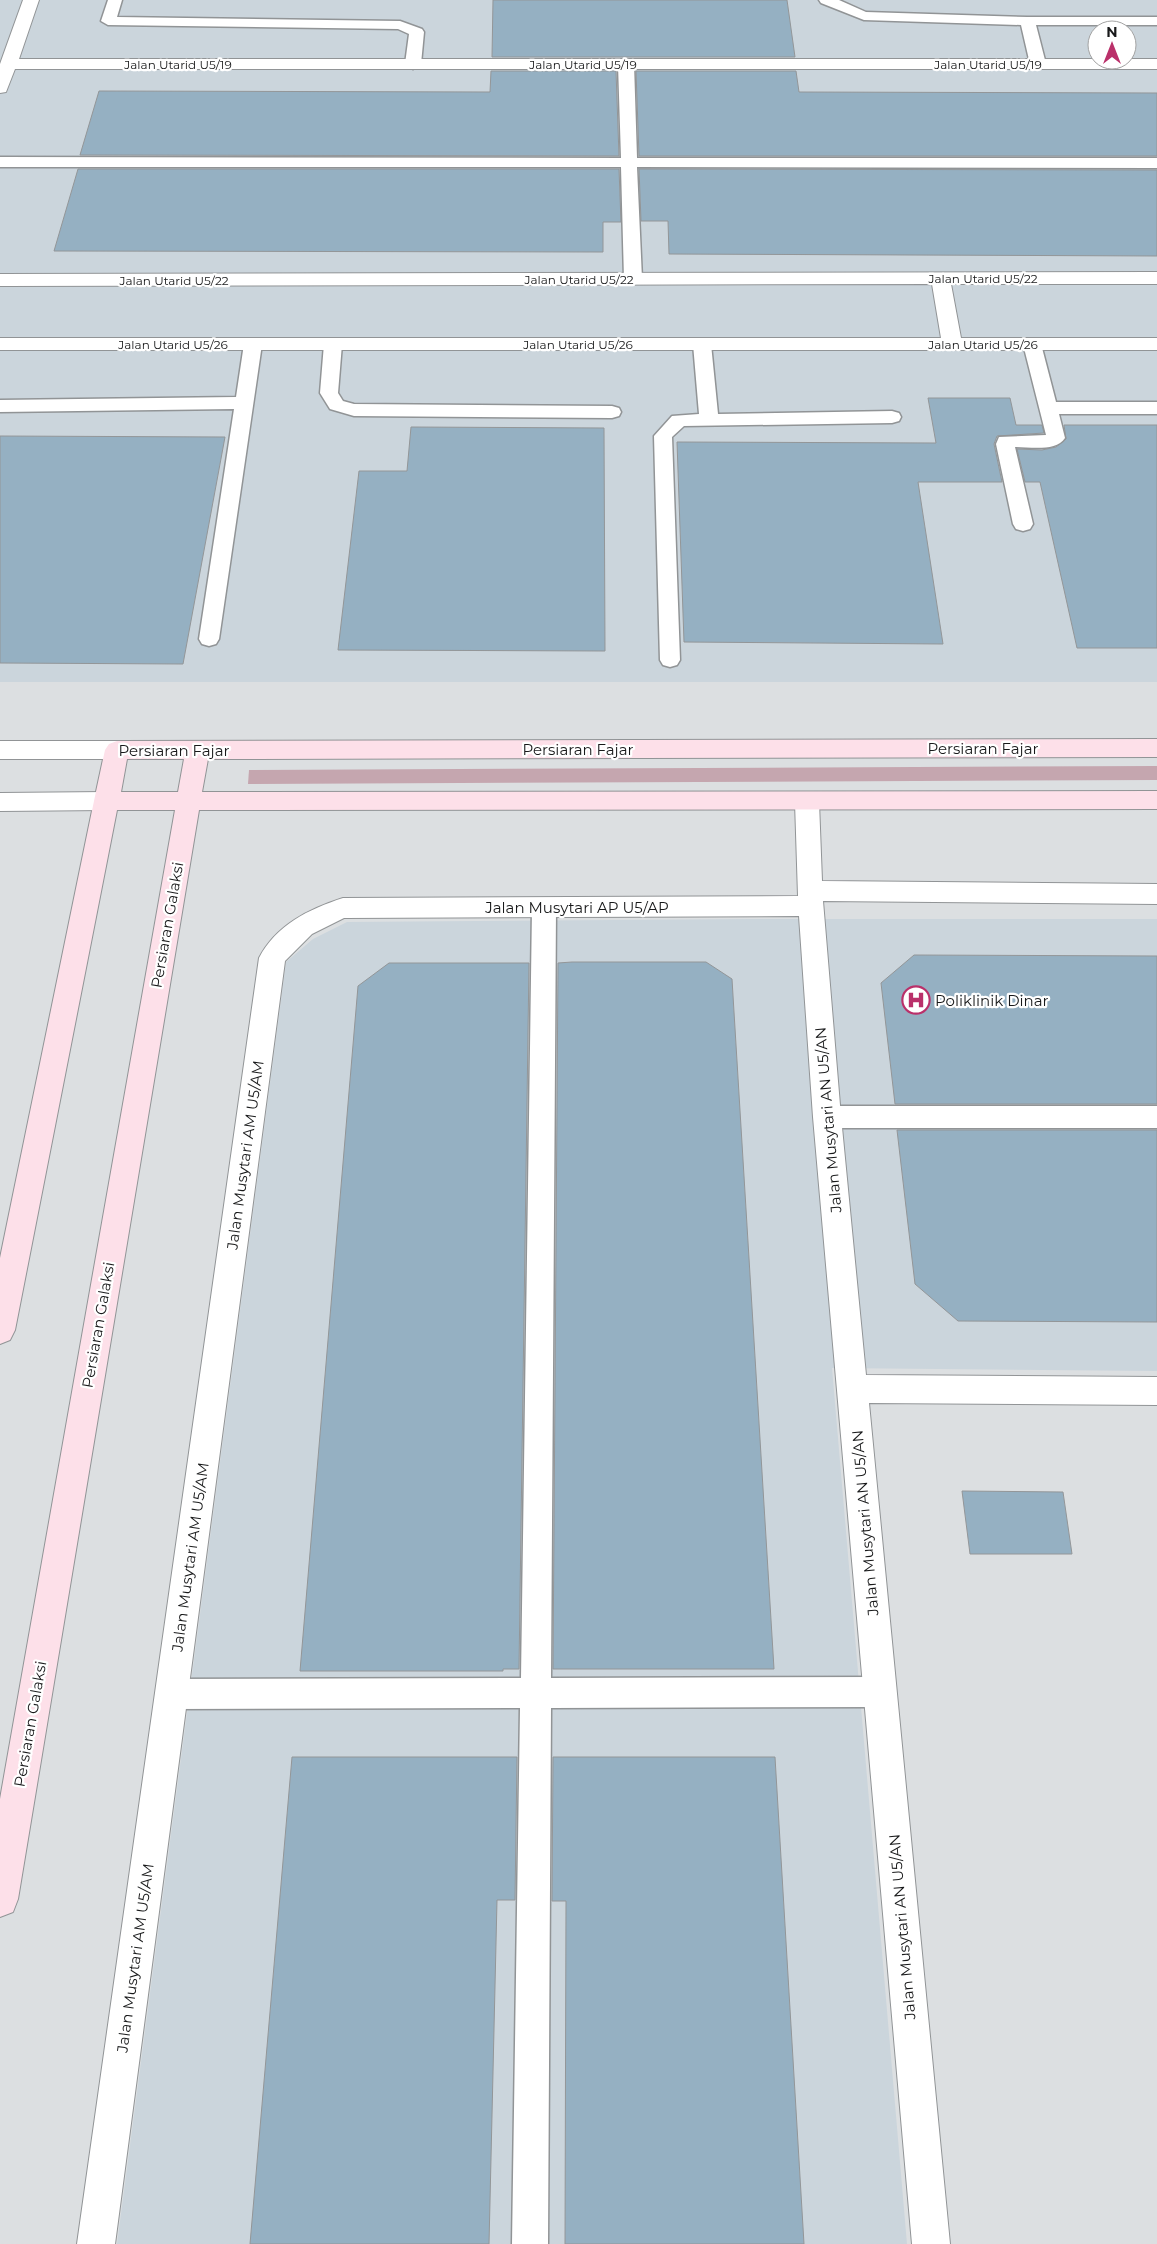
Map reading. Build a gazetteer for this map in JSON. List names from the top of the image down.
{
  "streets": {
    "main road": ["Persiaran Fajar", "Persiaran Galaksi"],
    "street": [
      "Jalan Utarid U5/19",
      "Jalan Utarid U5/22",
      "Jalan Utarid U5/26",
      "Jalan Musytari AP U5/AP",
      "Jalan Musytari AN U5/AN",
      "Jalan Musytari AM U5/AM"
    ]
  },
  "crossings": [
    ["Persiaran Fajar", "Persiaran Galaksi"],
    ["Jalan Musytari AP U5/AP", "Jalan Musytari AN U5/AN"],
    ["Jalan Musytari AP U5/AP", "Jalan Musytari AM U5/AM"]
  ],
  "places": {
    "hospital": ["Poliklinik Dinar"]
  },
  "north": "top"
}
